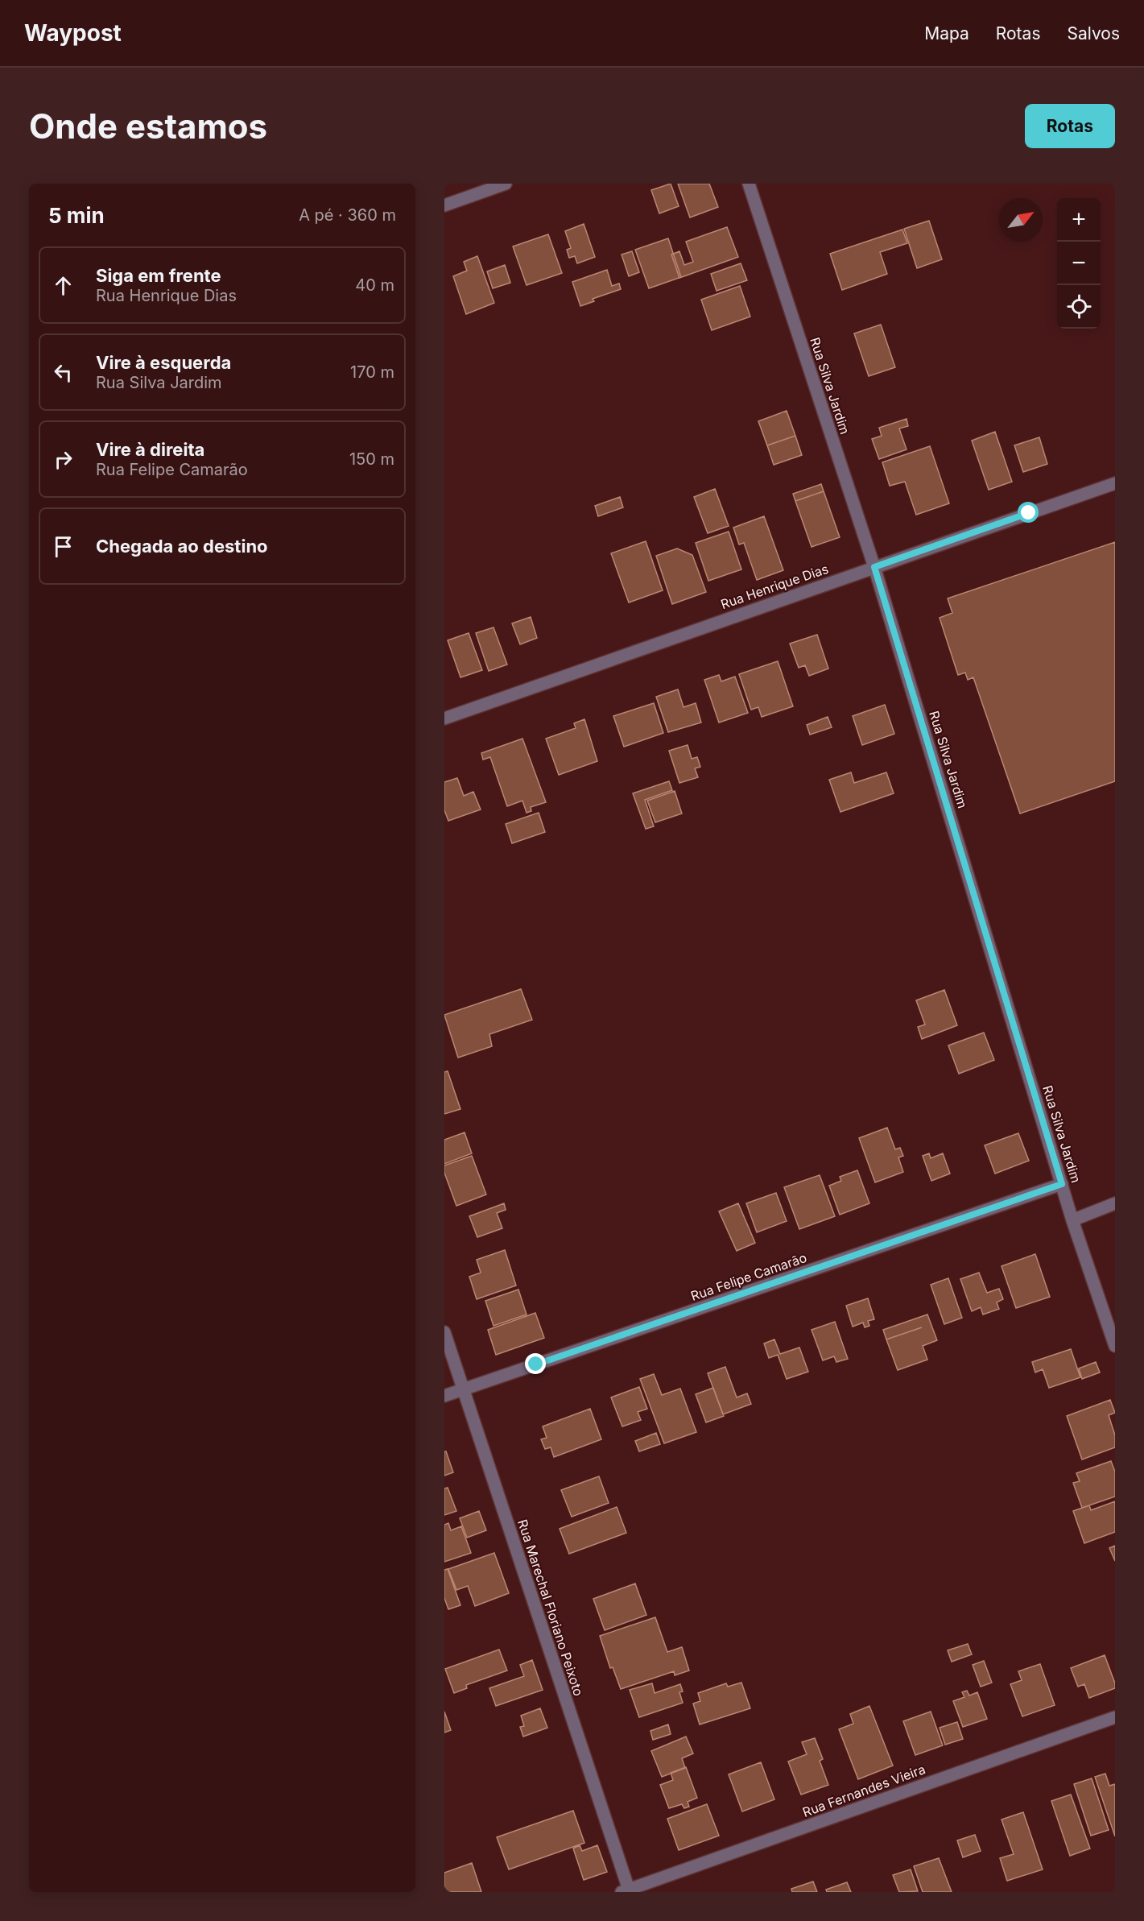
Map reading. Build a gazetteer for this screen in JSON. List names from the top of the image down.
{
  "streets": {
    "street": [
      "Rua Silva Jardim",
      "Rua Henrique Dias",
      "Rua Felipe Camarão",
      "Rua Marechal Floriano Peixoto",
      "Rua Fernandes Vieira"
    ]
  },
  "crossings": [
    ["Rua Silva Jardim", "Rua Henrique Dias"],
    ["Rua Silva Jardim", "Rua Felipe Camarão"],
    ["Rua Felipe Camarão", "Rua Marechal Floriano Peixoto"],
    ["Rua Marechal Floriano Peixoto", "Rua Fernandes Vieira"]
  ],
  "north": "top right",
  "page": {
    "header": "Waypost",
    "nav": ["Mapa", "Rotas", "Salvos"],
    "buttons": "Rotas",
    "title": "Onde estamos",
    "heading": ["5 min", "A pé · 360 m"],
    "map_buttons": ["+", "−"],
    "list": [
      ["Siga em frente", "Rua Henrique Dias", "40 m"],
      ["Vire à esquerda", "Rua Silva Jardim", "170 m"],
      ["Vire à direita", "Rua Felipe Camarão", "150 m"],
      "Chegada ao destino"
    ]
  }
}
